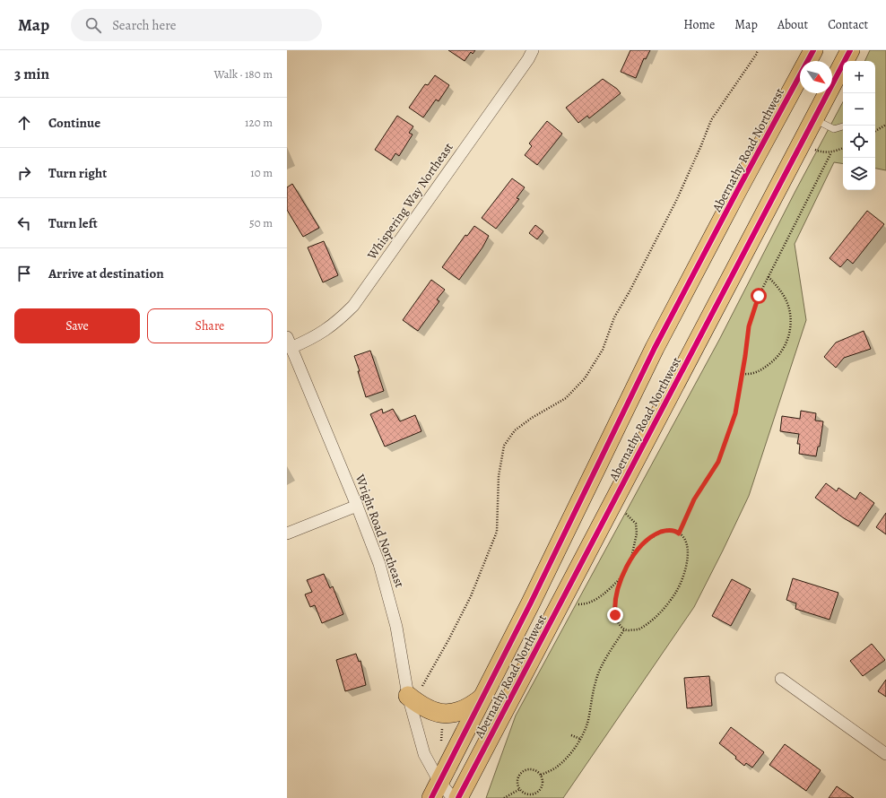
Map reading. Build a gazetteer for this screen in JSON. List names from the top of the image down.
{
  "streets": {
    "main road": ["Abernathy Road Northwest"],
    "street": ["Whispering Way Northeast", "Wright Road Northeast"]
  },
  "crossings": [
    ["Abernathy Road Northwest", "Wright Road Northeast"],
    ["Whispering Way Northeast", "Wright Road Northeast"]
  ],
  "north": "bottom right",
  "page": {
    "header": "Map",
    "search": "Search here",
    "nav": [
      "Home",
      "Map",
      "About",
      "Contact"
    ],
    "heading": ["3 min", "Walk · 180 m"],
    "map_buttons": ["+", "−"],
    "list": [
      ["Continue", "120 m"],
      ["Turn right", "10 m"],
      ["Turn left", "50 m"],
      "Arrive at destination"
    ],
    "buttons": ["Save", "Share"]
  }
}
